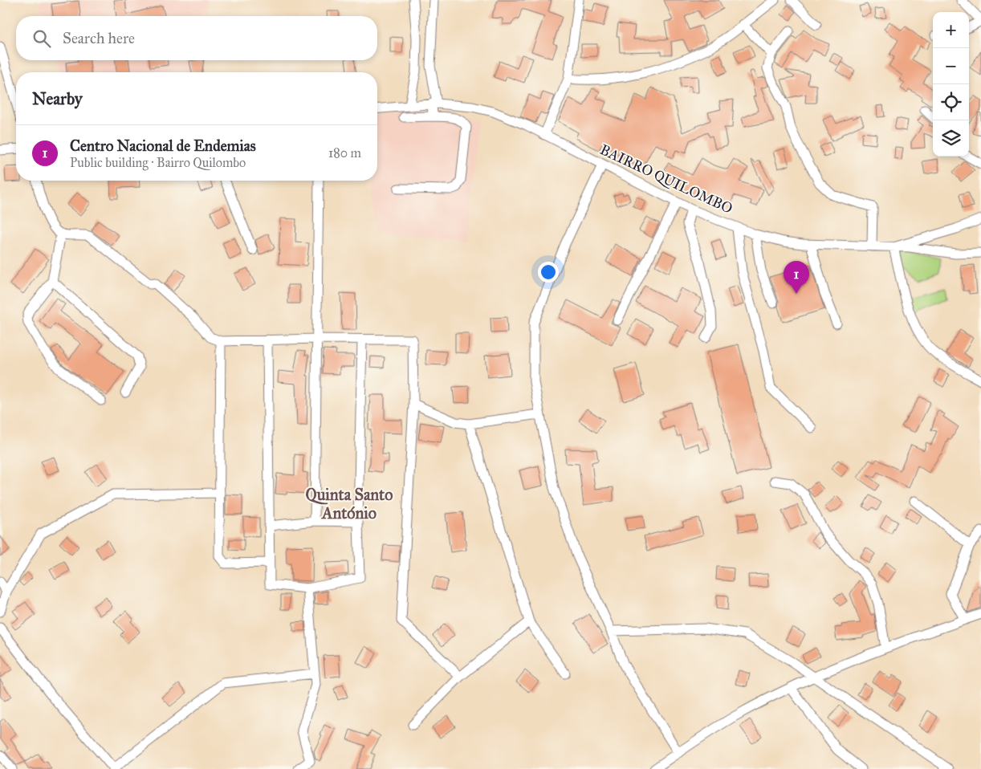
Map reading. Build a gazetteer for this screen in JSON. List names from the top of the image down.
{
  "streets": {
    "street": ["BAIRRO QUILOMBO"]
  },
  "districts": ["Quinta Santo António"],
  "page": {
    "map_buttons": ["+", "−"],
    "search": "Search here",
    "heading": "Nearby",
    "list": [
      {
        "mark": "1",
        "name": "Centro Nacional de Endemias",
        "note": "Public building · Bairro Quilombo",
        "value": "180 m"
      }
    ],
    "pins": "1"
  }
}
